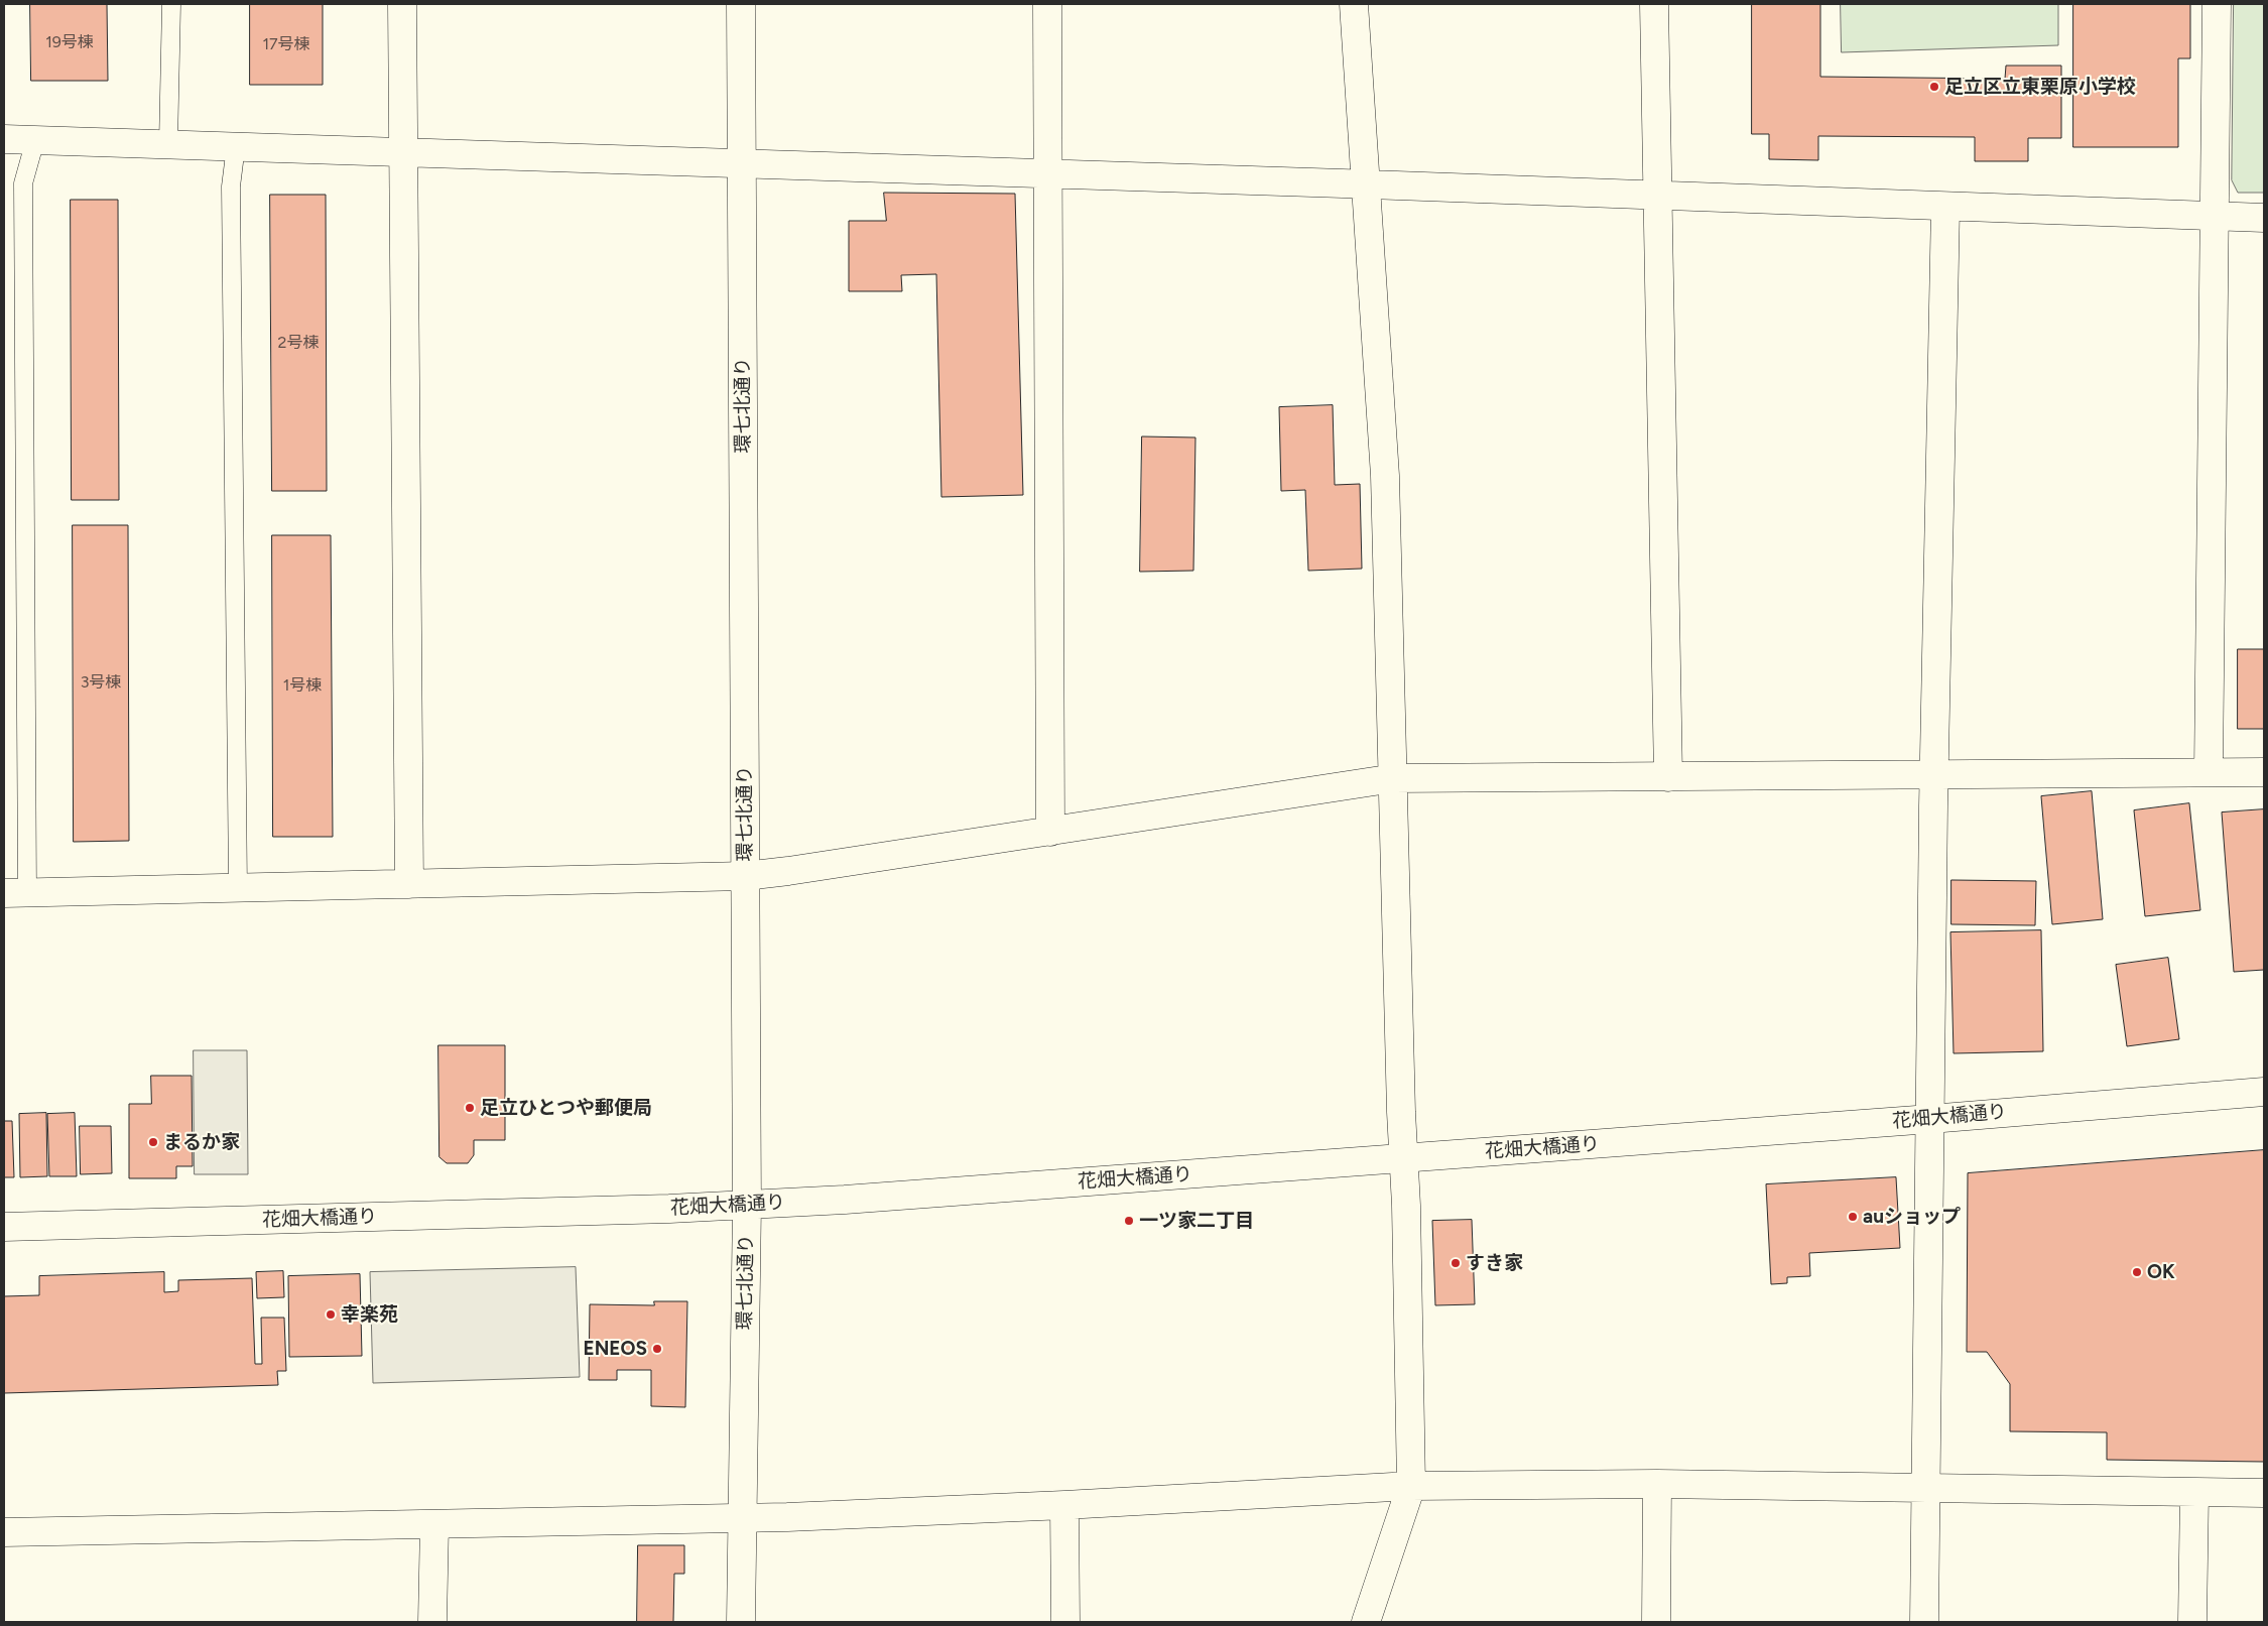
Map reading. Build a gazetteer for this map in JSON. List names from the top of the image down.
{
  "streets": {
    "street": ["環七北通り", "花畑大橋通り"]
  },
  "crossings": [
    ["環七北通り", "花畑大橋通り"]
  ],
  "places": [
    "足立区立東栗原小学校",
    "足立ひとつや郵便局",
    "まるか家",
    "auショップ",
    "一ツ家二丁目",
    "すき家",
    "OK",
    "幸楽苑",
    "ENEOS"
  ],
  "house_numbers": [
    "19号棟",
    "17号棟",
    "2号棟",
    "3号棟",
    "1号棟"
  ]
}
